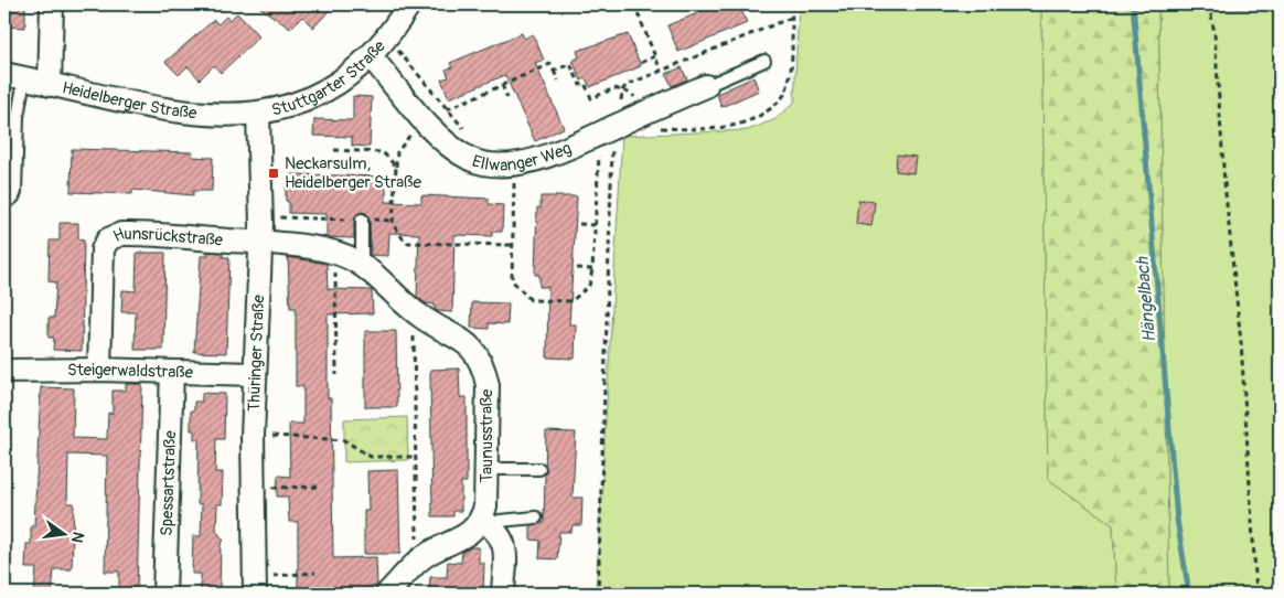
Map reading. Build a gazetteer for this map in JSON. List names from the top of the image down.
{
  "streets": {
    "street": [
      "Stuttgarter Straße",
      "Heidelberger Straße",
      "Ellwanger Weg",
      "Hunsrückstraße",
      "Thüringer Straße",
      "Steigerwaldstraße",
      "Taunusstraße",
      "Spessartstraße"
    ]
  },
  "crossings": [
    ["Stuttgarter Straße", "Heidelberger Straße"],
    ["Stuttgarter Straße", "Ellwanger Weg"],
    ["Stuttgarter Straße", "Thüringer Straße"],
    ["Heidelberger Straße", "Thüringer Straße"],
    ["Hunsrückstraße", "Thüringer Straße"],
    ["Hunsrückstraße", "Steigerwaldstraße"],
    ["Hunsrückstraße", "Taunusstraße"],
    ["Thüringer Straße", "Steigerwaldstraße"],
    ["Thüringer Straße", "Taunusstraße"],
    ["Steigerwaldstraße", "Spessartstraße"]
  ],
  "water": ["Hängelbach"],
  "places": {
    "transit": ["Neckarsulm, Heidelberger Straße"]
  },
  "north": "right"
}
